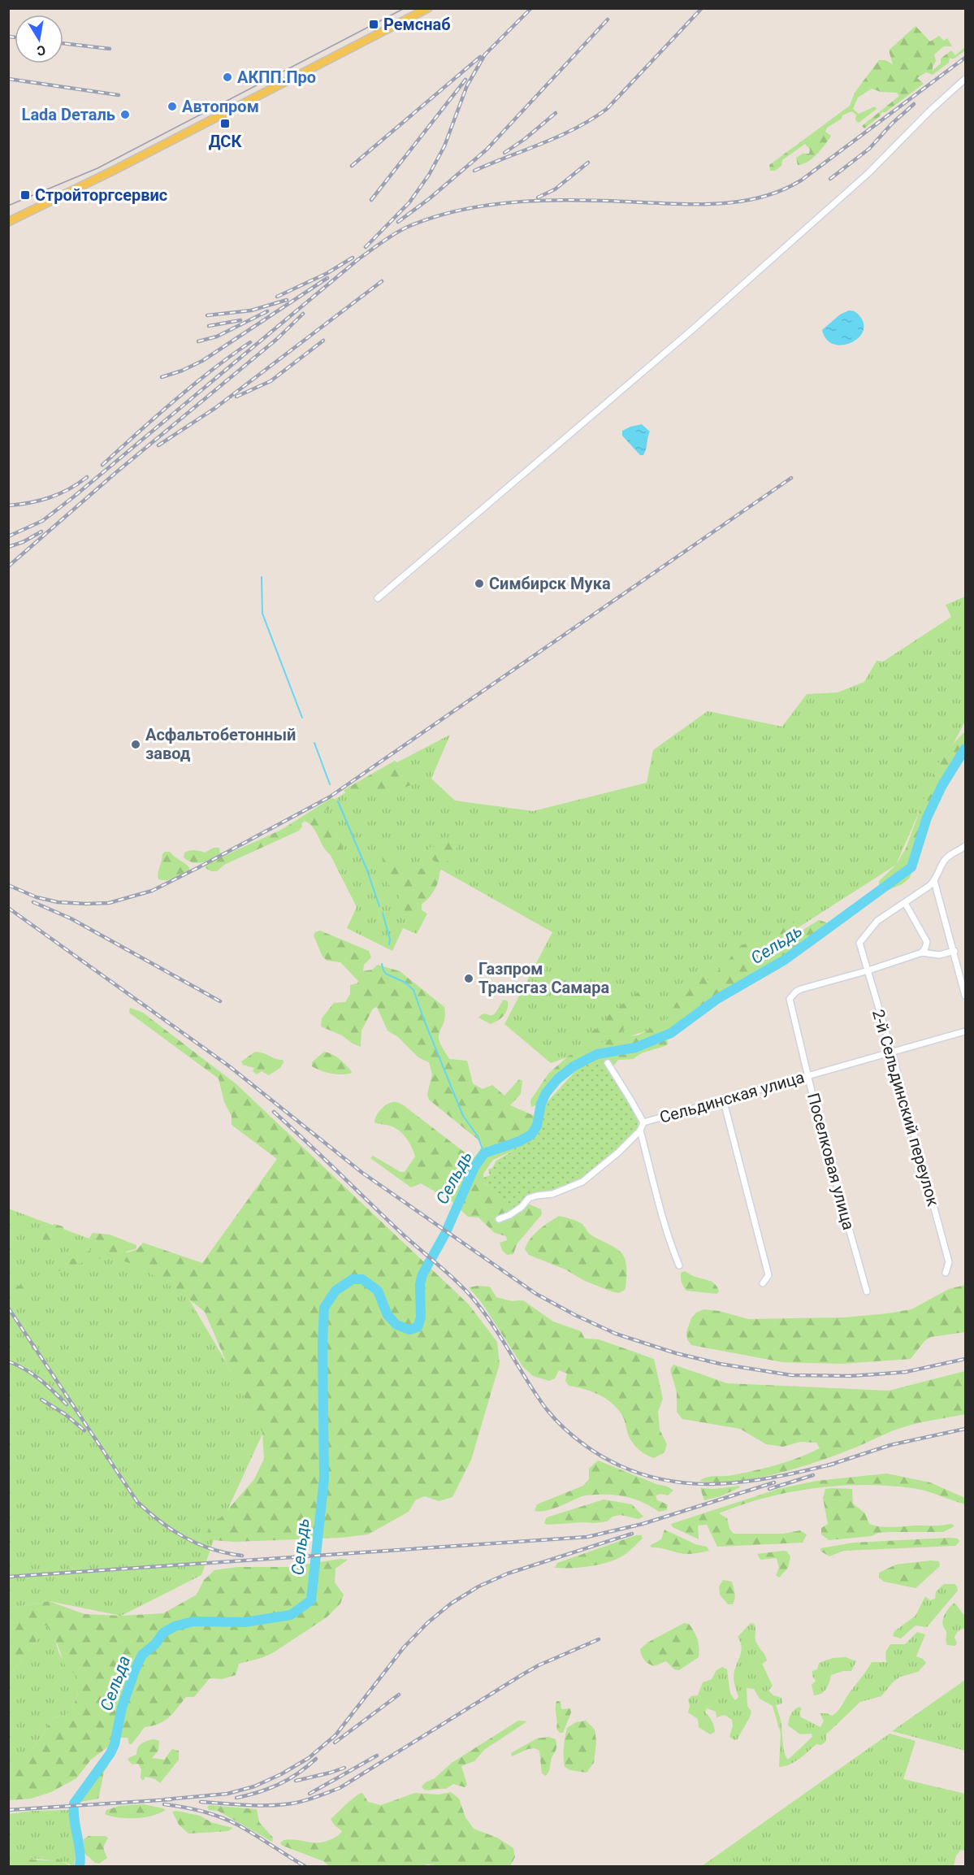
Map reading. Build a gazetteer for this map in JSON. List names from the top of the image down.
{
  "streets": {
    "street": ["Сельдинская улица", "2-й Сельдинский переулок", "Поселковая улица"]
  },
  "crossings": [
    ["Сельдинская улица", "2-й Сельдинский переулок"],
    ["Сельдинская улица", "Поселковая улица"],
    ["2-й Сельдинский переулок", "Поселковая улица"]
  ],
  "water": ["Сельдь", "Сельда"],
  "places": {
    "transit": ["Ремснаб", "ДСК", "Стройторгсервис"],
    "other": [
      "АКПП.Про",
      "Автопром",
      "Lada Dеталь",
      "Симбирск Мука",
      "Асфальтобетонный завод",
      "Газпром Трансгаз Самара"
    ]
  },
  "north": "bottom"
}
